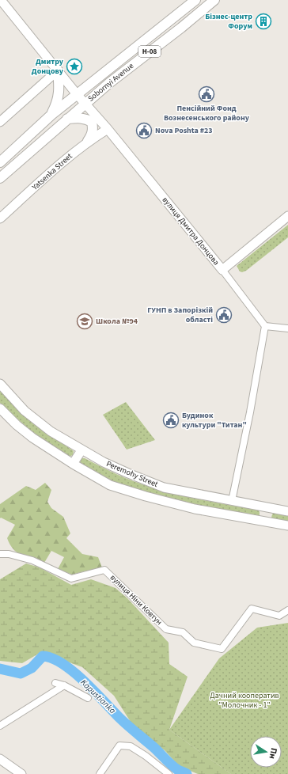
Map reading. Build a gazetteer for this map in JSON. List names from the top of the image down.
{
  "streets": {
    "main road": ["Н-08", "Sobornyi Avenue"],
    "street": [
      "Yatsenka Street",
      "вулиця Дмитра Донцова",
      "Peremohy Street",
      "вулиця Ніни Ковтун"
    ]
  },
  "crossings": [
    ["Н-08", "Sobornyi Avenue"],
    ["Sobornyi Avenue", "вулиця Дмитра Донцова"],
    ["Yatsenka Street", "вулиця Дмитра Донцова"]
  ],
  "water": ["Kapustianka"],
  "parks": ["Дачний кооператив \"Молочник - 1\""],
  "places": {
    "building": ["Бізнес-центр Форум"],
    "place": ["Дмитру Донцову"],
    "public building": [
      "Пенсійний Фонд Вознесенського району",
      "Nova Poshta #23",
      "ГУНП в Запорізкій області",
      "Будинок культури \"Титан\""
    ],
    "school or university": ["Школа №94"]
  },
  "north": "right"
}
